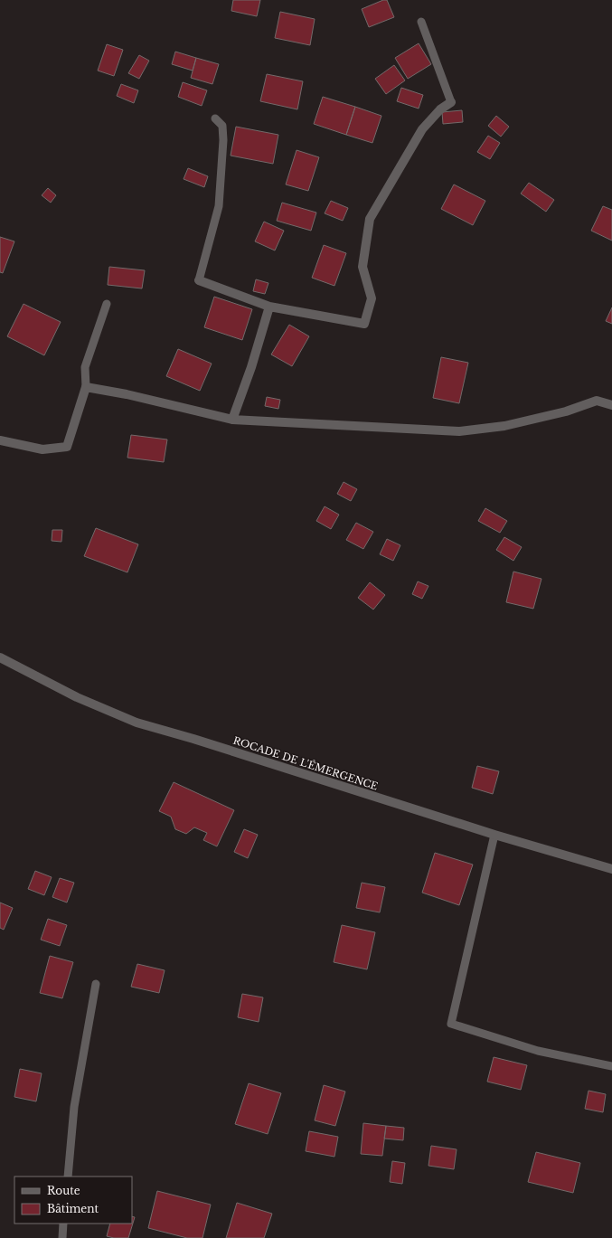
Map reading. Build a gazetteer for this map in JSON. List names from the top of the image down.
{
  "streets": {
    "street": ["ROCADE DE L'ÉMERGENCE"]
  },
  "legend": ["Route", "Bâtiment"]
}
